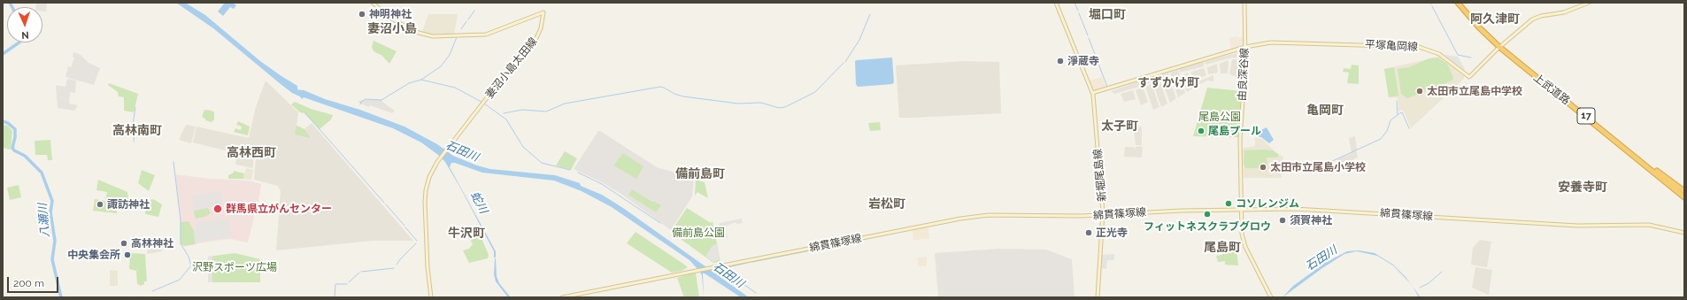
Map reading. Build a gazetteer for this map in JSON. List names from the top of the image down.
{
  "streets": {
    "highway": ["上武道路", "17"],
    "main road": [
      "平塚亀岡線",
      "妻沼小島太田線",
      "由良深谷線",
      "新堀尾島線",
      "綿貫篠塚線"
    ]
  },
  "crossings": [
    ["平塚亀岡線", "由良深谷線"],
    ["平塚亀岡線", "上武道路"],
    ["由良深谷線", "綿貫篠塚線"],
    ["上武道路", "17"],
    ["新堀尾島線", "綿貫篠塚線"]
  ],
  "districts": [
    "堀口町",
    "阿久津町",
    "妻沼小島",
    "すずかけ町",
    "亀岡町",
    "太子町",
    "高林南町",
    "高林西町",
    "備前島町",
    "安養寺町",
    "岩松町",
    "牛沢町",
    "尾島町"
  ],
  "water": ["石田川", "蛇川", "八瀬川"],
  "parks": ["尾島公園", "備前島公園", "沢野スポーツ広場"],
  "places": [
    "神明神社",
    "淨蔵寺",
    "太田市立尾島中学校",
    "尾島プール",
    "太田市立尾島小学校",
    "コソレンジム",
    "諏訪神社",
    "群馬県立がんセンター",
    "フィットネスクラブグロウ",
    "須賀神社",
    "正光寺",
    "高林神社",
    "中央集会所"
  ],
  "scale_bar": "200 m",
  "north": "bottom"
}
